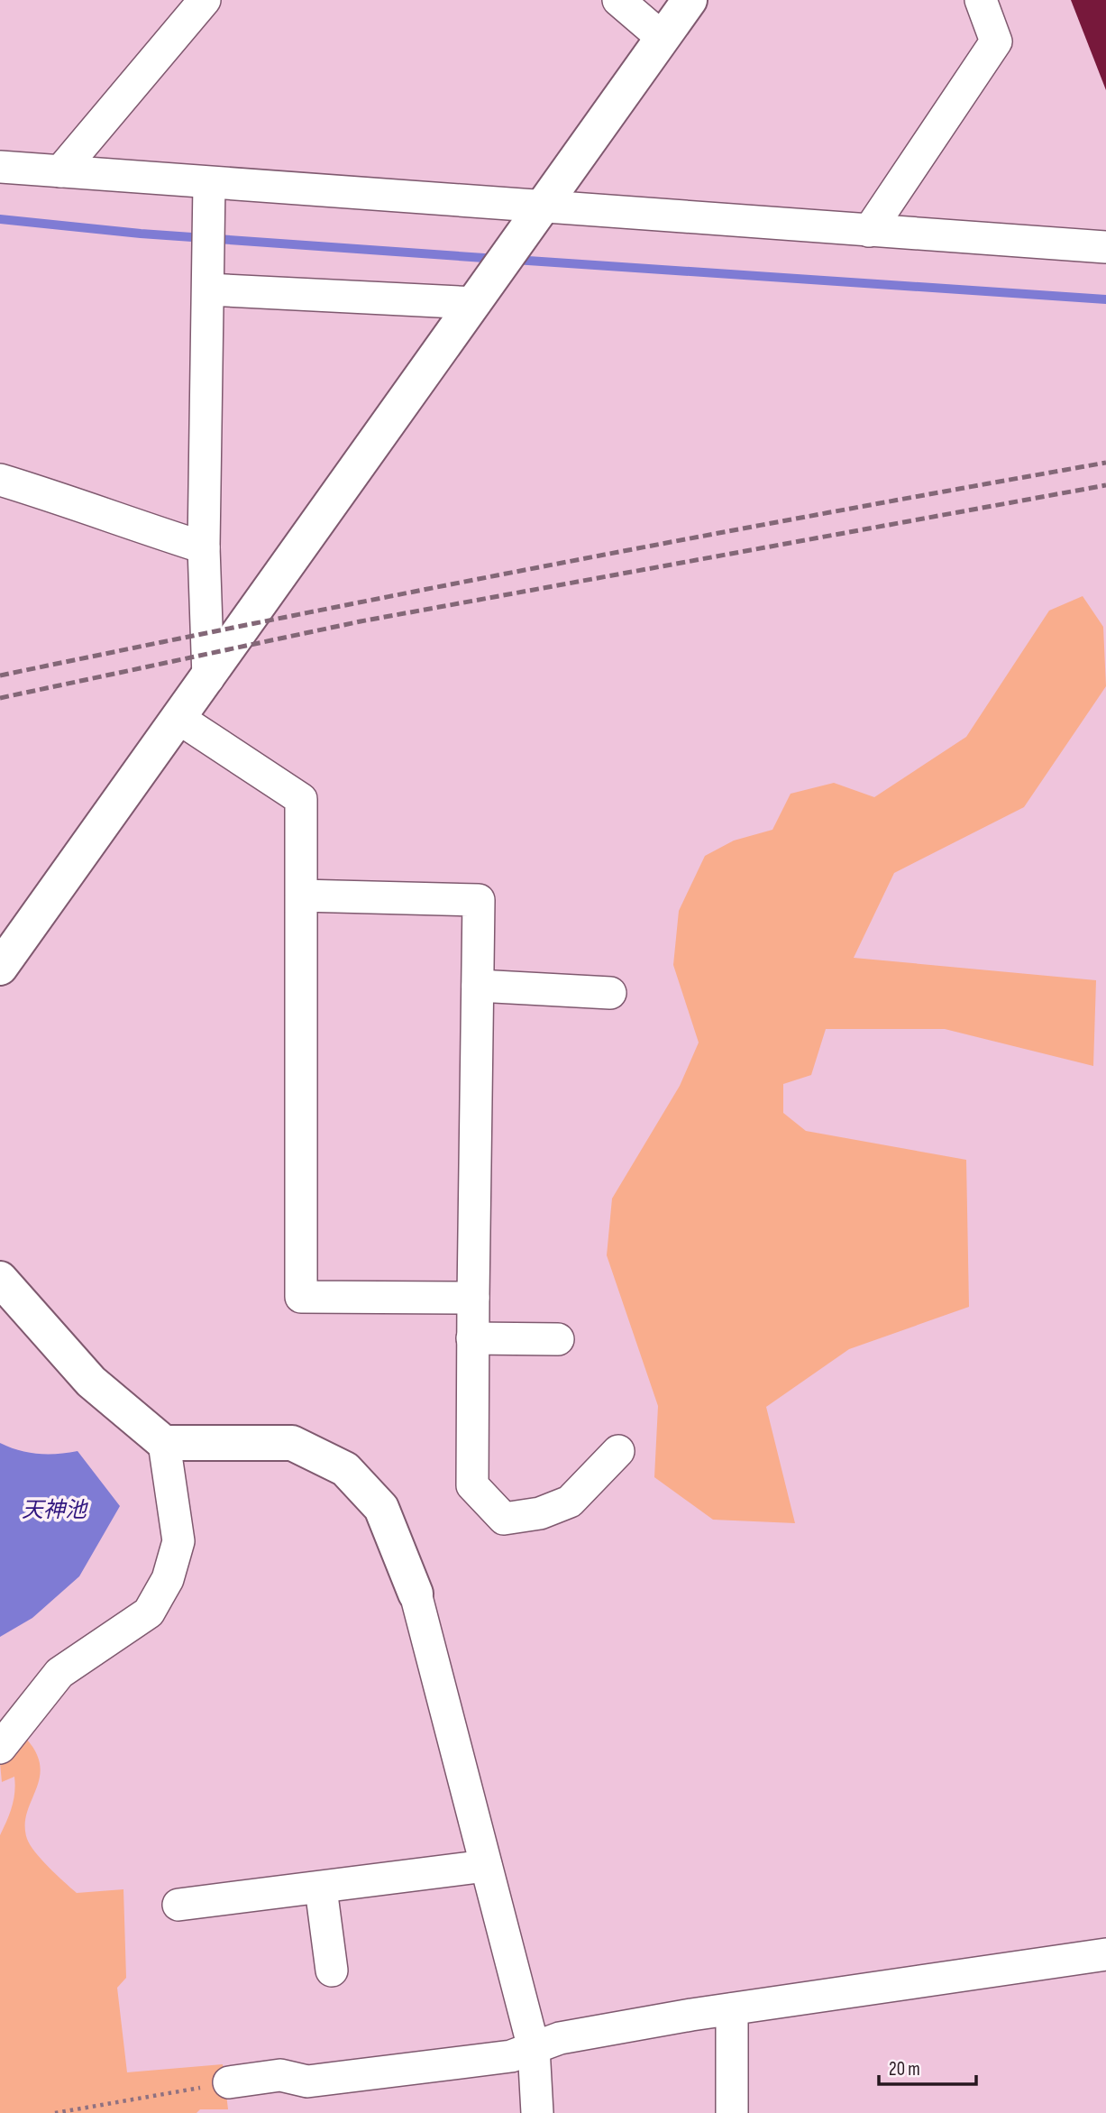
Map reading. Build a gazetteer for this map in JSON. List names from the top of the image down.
{
  "water": ["天神池"],
  "scale_bar": "20 m"
}
